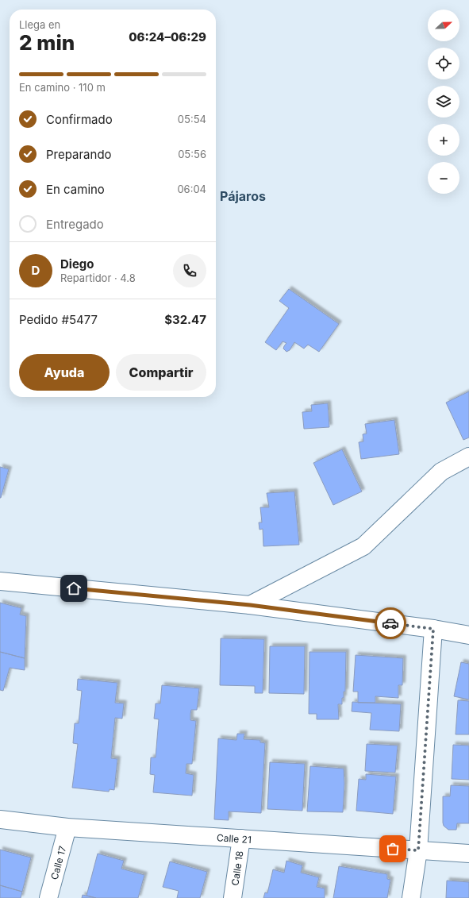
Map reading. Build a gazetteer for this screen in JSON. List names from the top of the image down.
{
  "streets": {
    "street": ["Calle 21", "Calle 17", "Calle 18"]
  },
  "crossings": [
    ["Calle 21", "Calle 17"],
    ["Calle 21", "Calle 18"]
  ],
  "districts": ["Pájaros"],
  "north": "right",
  "page": {
    "map_buttons": ["+", "−"],
    "heading": ["2 min", "Llega en", "06:24–06:29"],
    "panel": [
      "Diego",
      "Repartidor · 4.8",
      "Pedido #5477",
      "$32.47"
    ],
    "bar": "En camino · 110 m",
    "list": [
      ["Confirmado", "05:54"],
      ["Preparando", "05:56"],
      ["En camino", "06:04"],
      "Entregado"
    ],
    "round": "D",
    "buttons": ["Ayuda", "Compartir"]
  }
}
